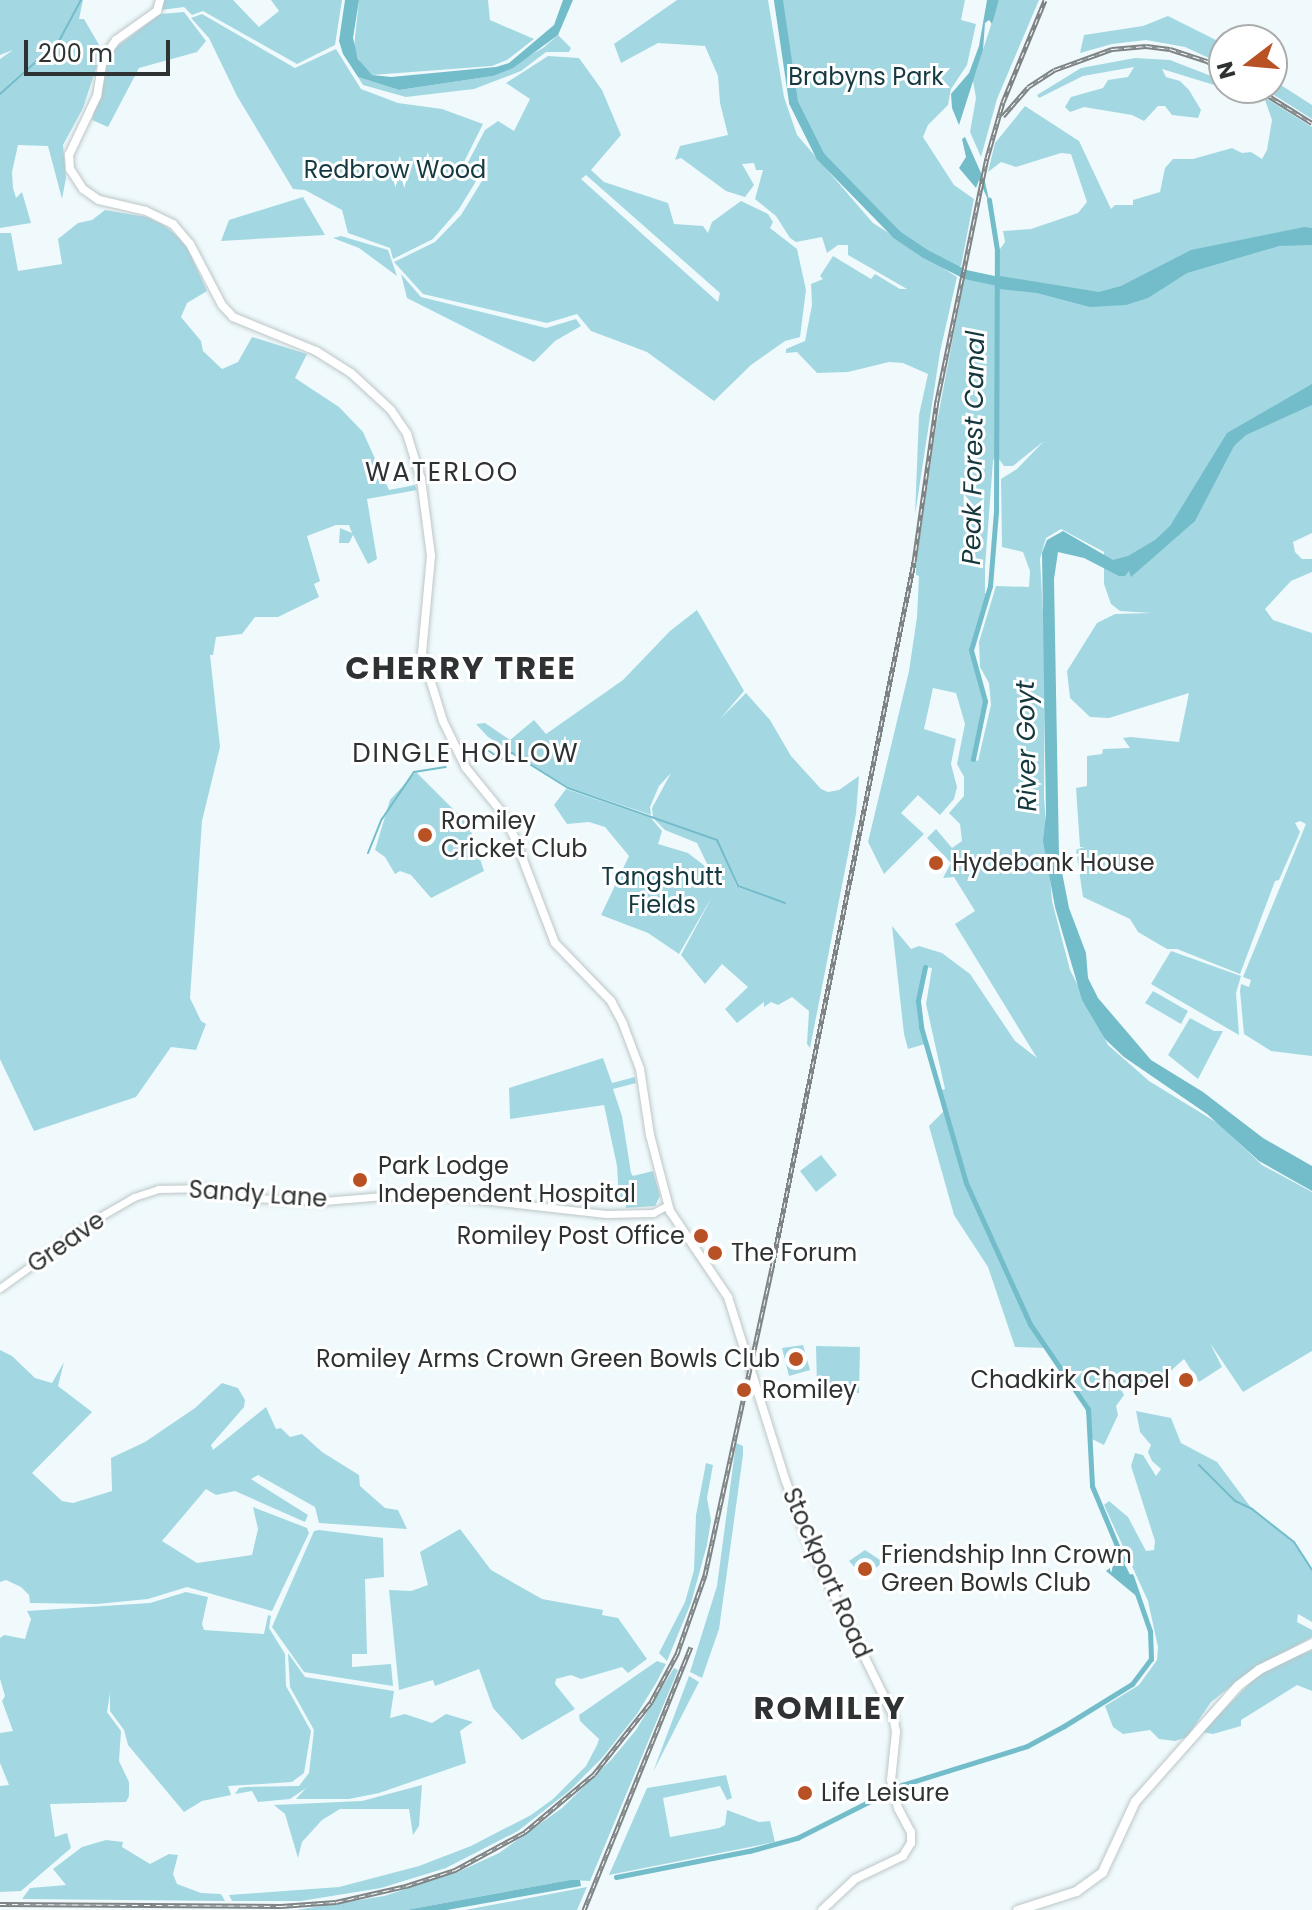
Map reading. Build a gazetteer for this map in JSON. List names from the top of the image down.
{
  "streets": {
    "main road": ["Stockport Road"],
    "street": ["Sandy Lane", "Greave"]
  },
  "crossings": [
    ["Sandy Lane", "Greave"],
    ["Sandy Lane", "Stockport Road"]
  ],
  "districts": [
    "WATERLOO",
    "CHERRY TREE",
    "DINGLE HOLLOW",
    "ROMILEY"
  ],
  "water": ["Peak Forest Canal", "River Goyt"],
  "parks": ["Brabyns Park", "Redbrow Wood", "Tangshutt Fields"],
  "places": [
    "Romiley Cricket Club",
    "Hydebank House",
    "Park Lodge Independent Hospital",
    "Romiley Post Office",
    "The Forum",
    "Romiley Arms Crown Green Bowls Club",
    "Chadkirk Chapel",
    "Romiley",
    "Friendship Inn Crown Green Bowls Club",
    "Life Leisure"
  ],
  "scale_bar": "200 m",
  "north": "left"
}
